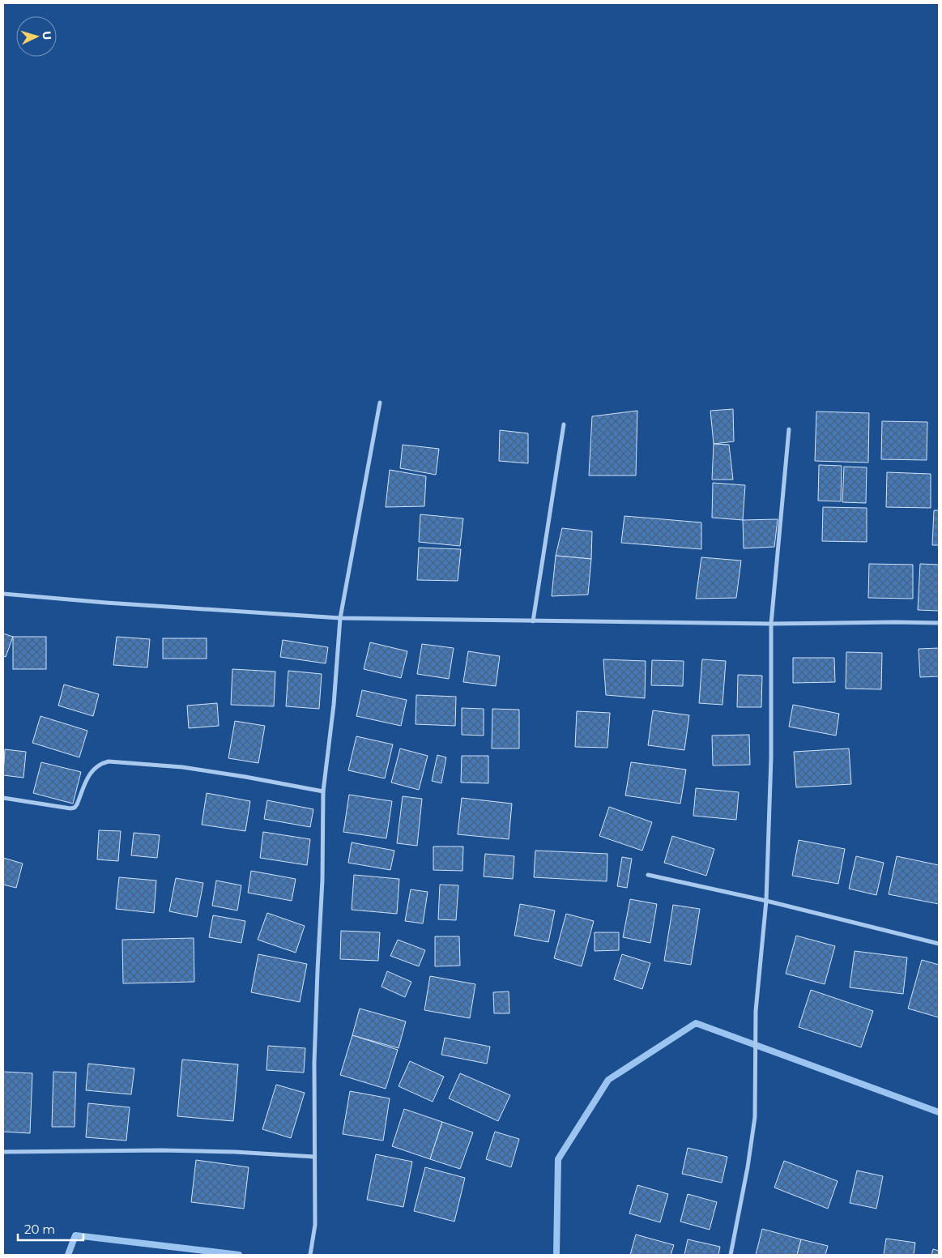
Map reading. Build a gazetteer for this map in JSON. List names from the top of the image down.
{
  "scale_bar": "20 m",
  "north": "right"
}
